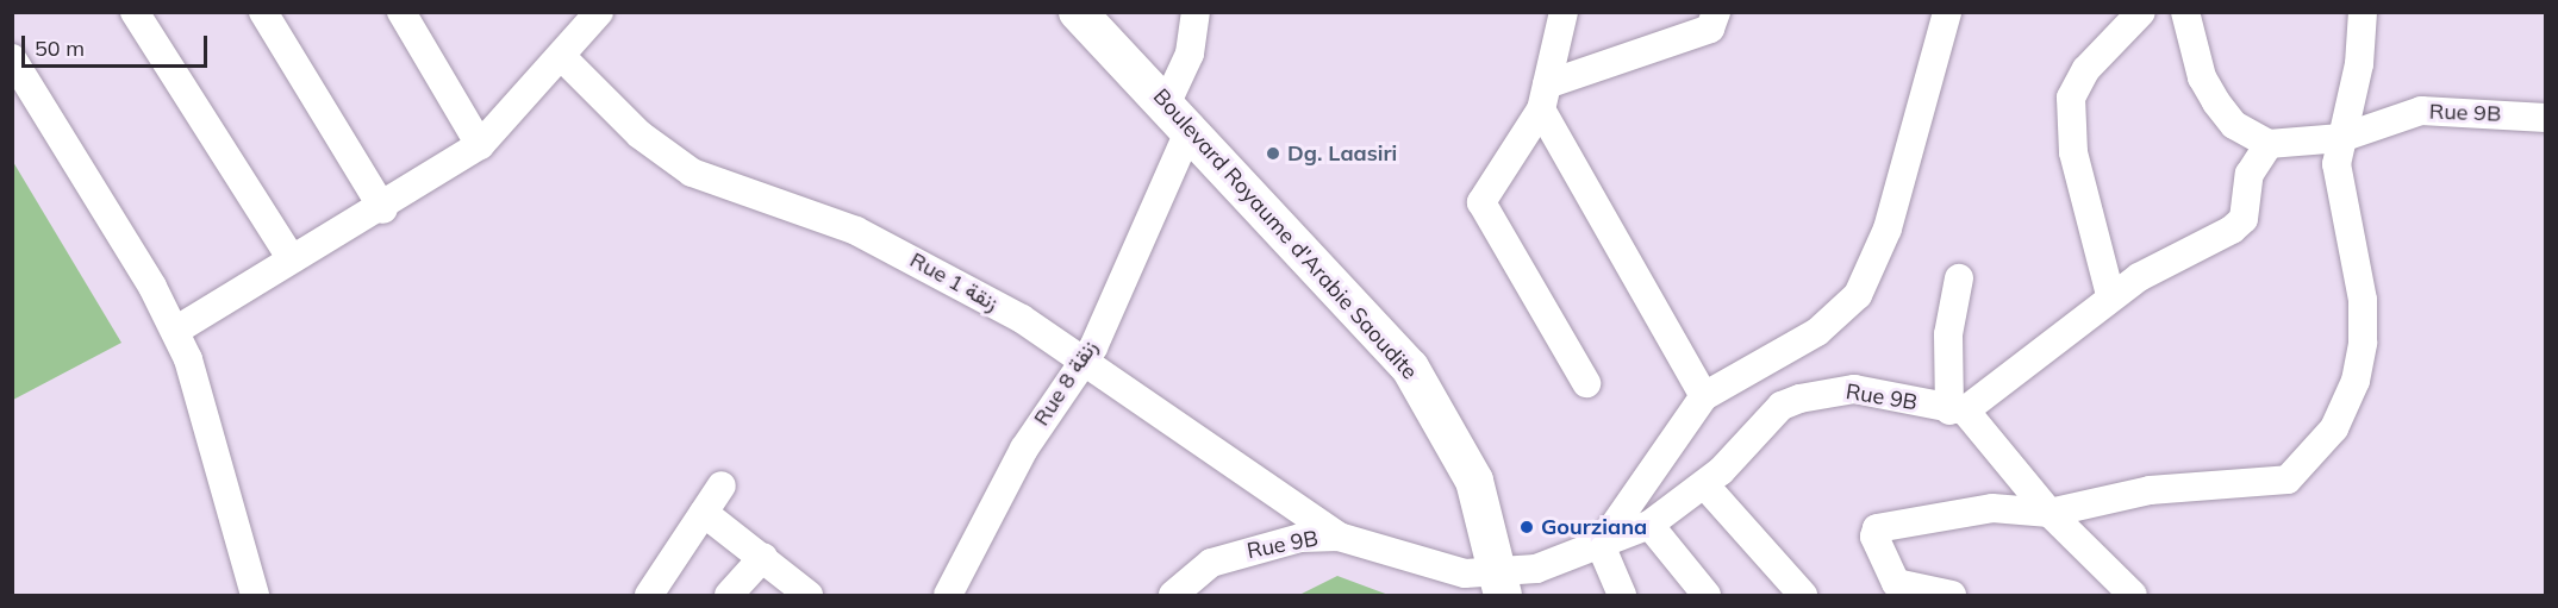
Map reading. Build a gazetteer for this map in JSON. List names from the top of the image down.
{
  "streets": {
    "main road": ["Boulevard Royaume d'Arabie Saoudite"],
    "street": ["Rue 9B", "Rue 1 زنقة", "Rue 8 زنقة"]
  },
  "crossings": [
    ["Rue 9B", "Boulevard Royaume d'Arabie Saoudite"],
    ["Rue 9B", "Rue 1 زنقة"],
    ["Boulevard Royaume d'Arabie Saoudite", "Rue 8 زنقة"],
    ["Rue 1 زنقة", "Rue 8 زنقة"]
  ],
  "places": ["Dg. Laasiri", "Gourziana"],
  "scale_bar": "50 m"
}
